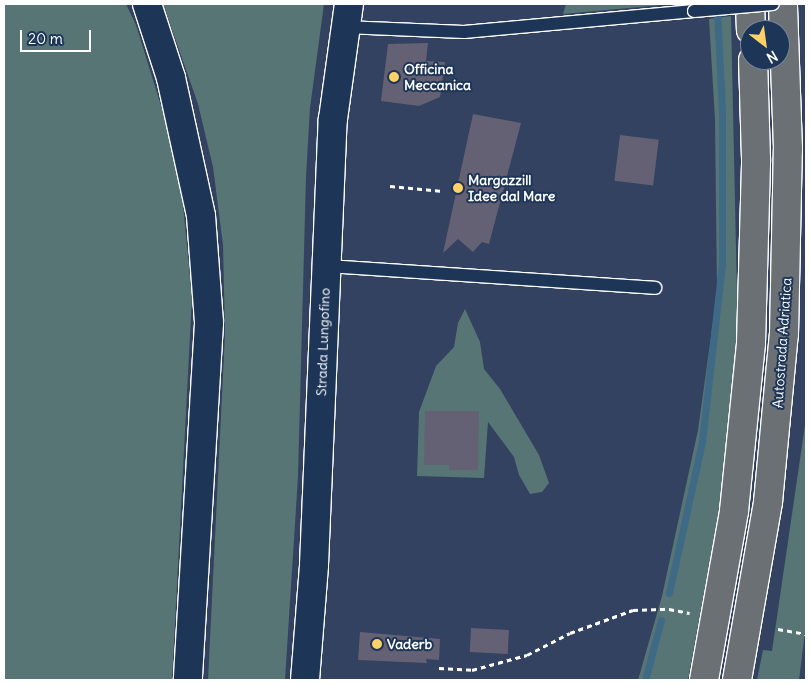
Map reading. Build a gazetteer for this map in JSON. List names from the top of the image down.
{
  "streets": {
    "highway": ["Autostrada Adriatica"],
    "street": ["Strada Lungofino"]
  },
  "places": ["Officina Meccanica", "Margazzill Idee dal Mare", "Vaderb"],
  "scale_bar": "20 m",
  "north": "bottom right"
}
